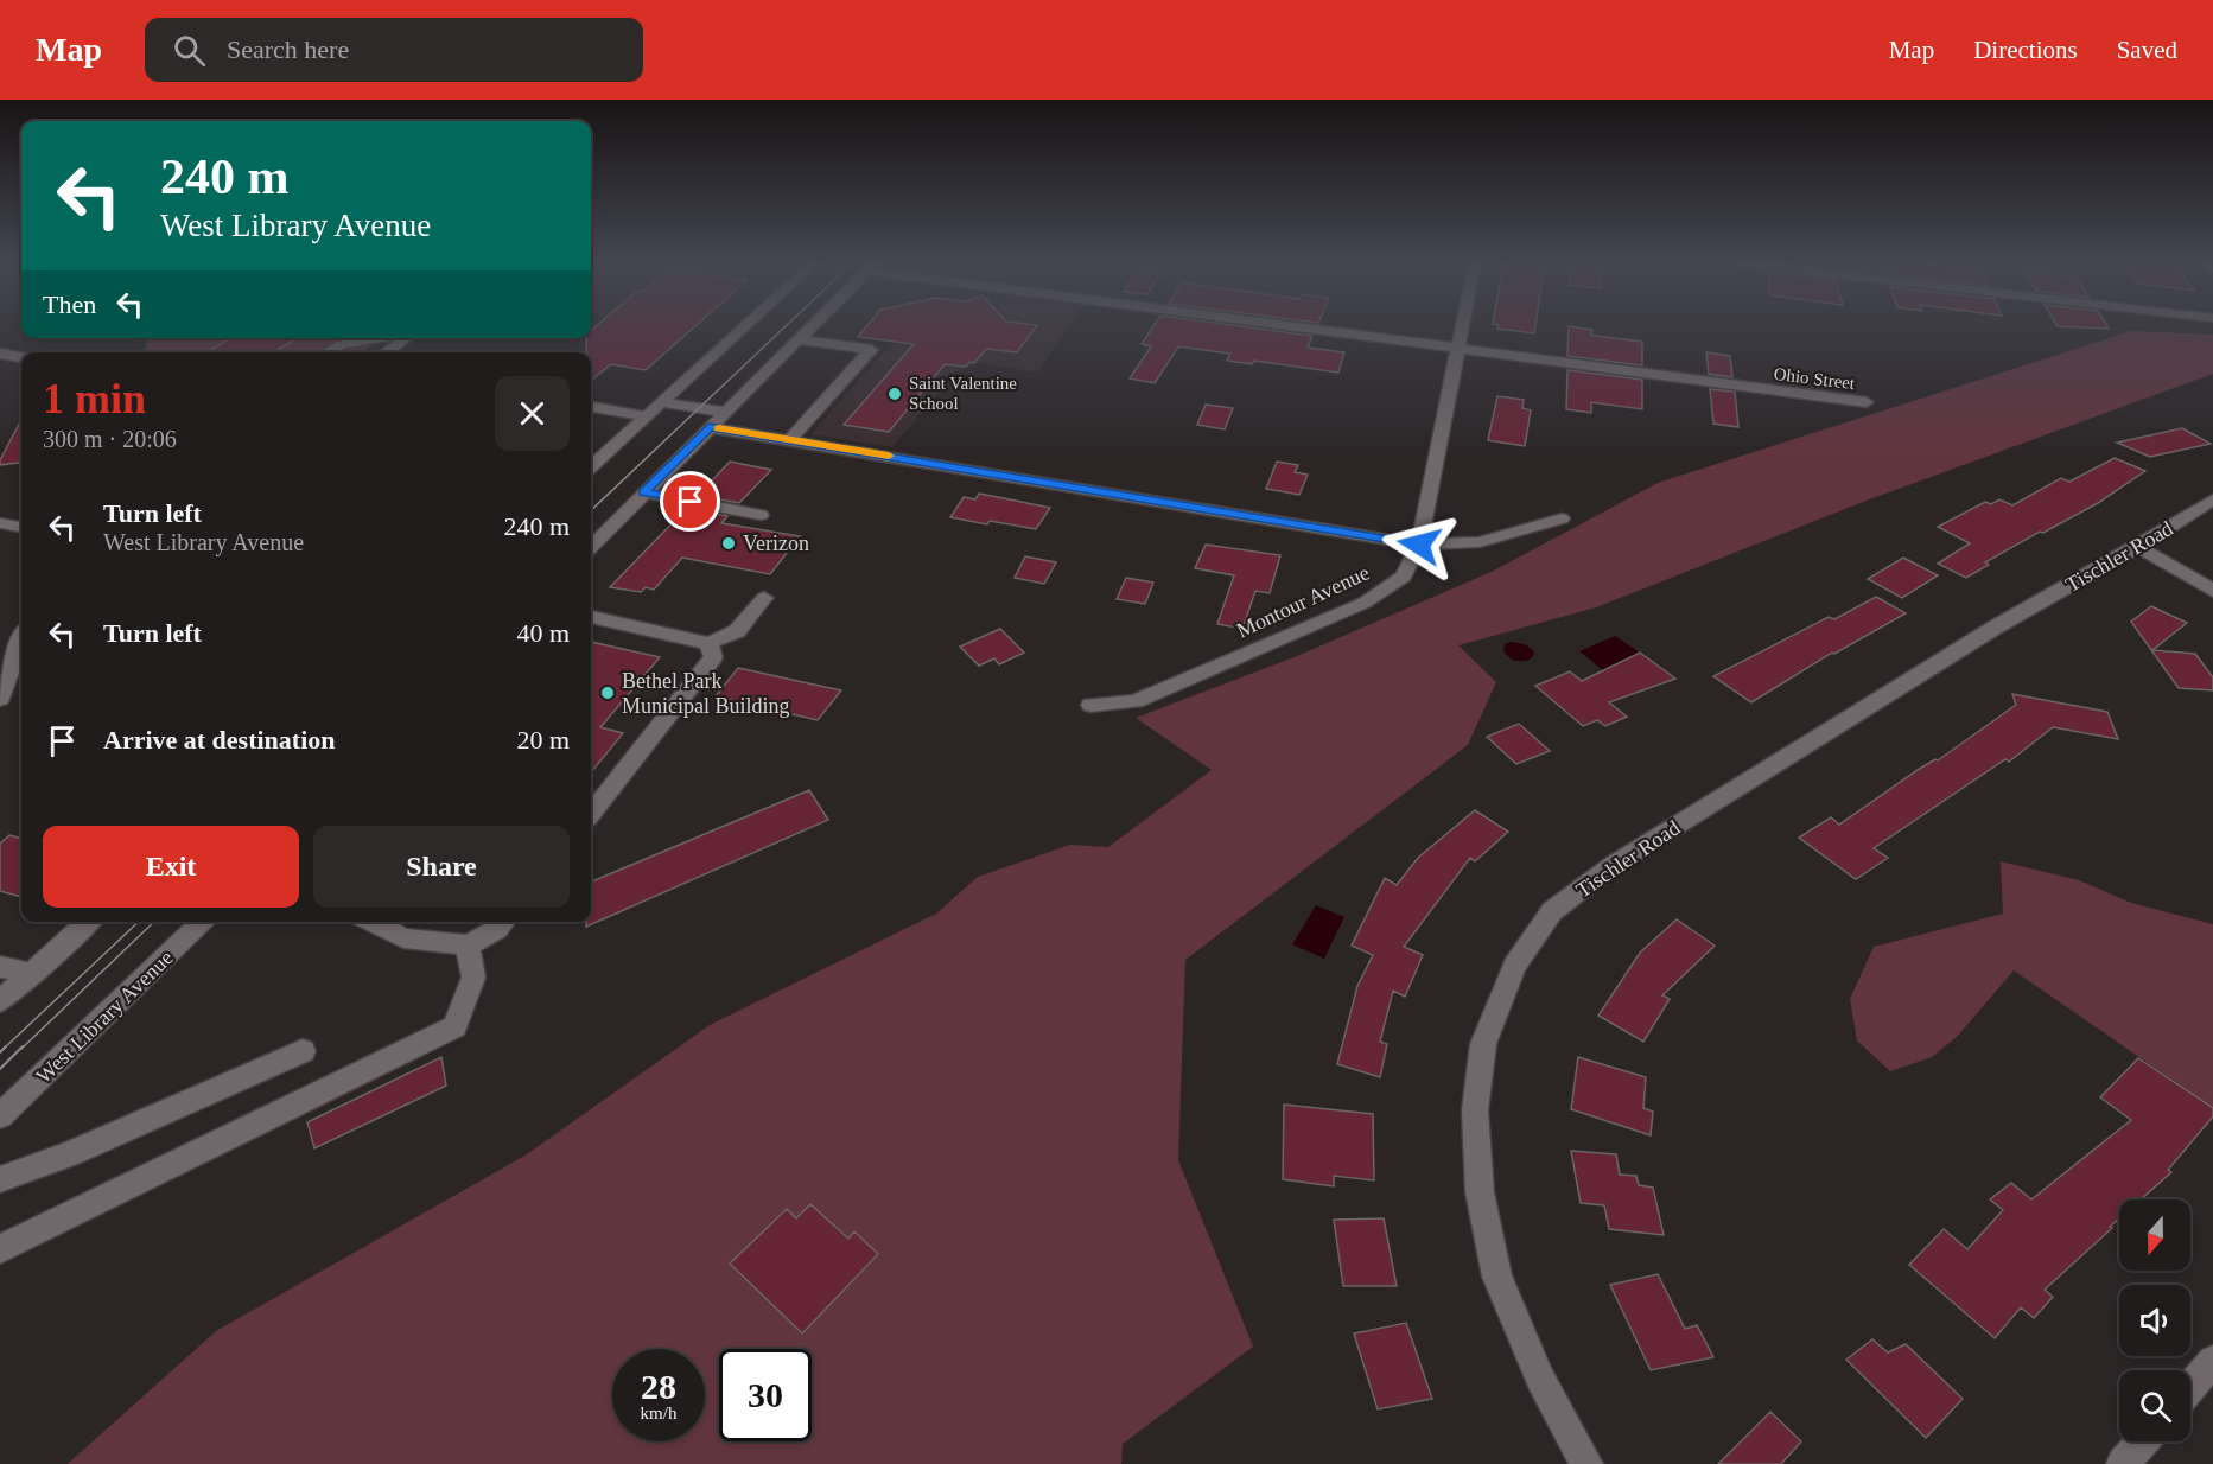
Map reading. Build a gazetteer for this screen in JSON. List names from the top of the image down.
{
  "streets": {
    "street": [
      "Ohio Street",
      "Tischler Road",
      "Montour Avenue",
      "West Library Avenue"
    ]
  },
  "crossings": [
    ["Ohio Street", "Montour Avenue"]
  ],
  "places": ["Saint Valentine School", "Verizon", "Bethel Park Municipal Building"],
  "north": "bottom",
  "page": {
    "header": "Map",
    "search": "Search here",
    "nav": ["Map", "Directions", "Saved"],
    "turn": ["240 m", "West Library Avenue"],
    "then": "Then",
    "heading": ["1 min", "300 m · 20:06"],
    "list": [
      {
        "name": "Turn left",
        "note": "West Library Avenue",
        "value": "240 m"
      },
      {
        "name": "Turn left",
        "value": "40 m"
      },
      {
        "name": "Arrive at destination",
        "value": "20 m"
      }
    ],
    "buttons": ["Exit", "Share"],
    "speed": "28 km/h",
    "limit": "30"
  }
}
